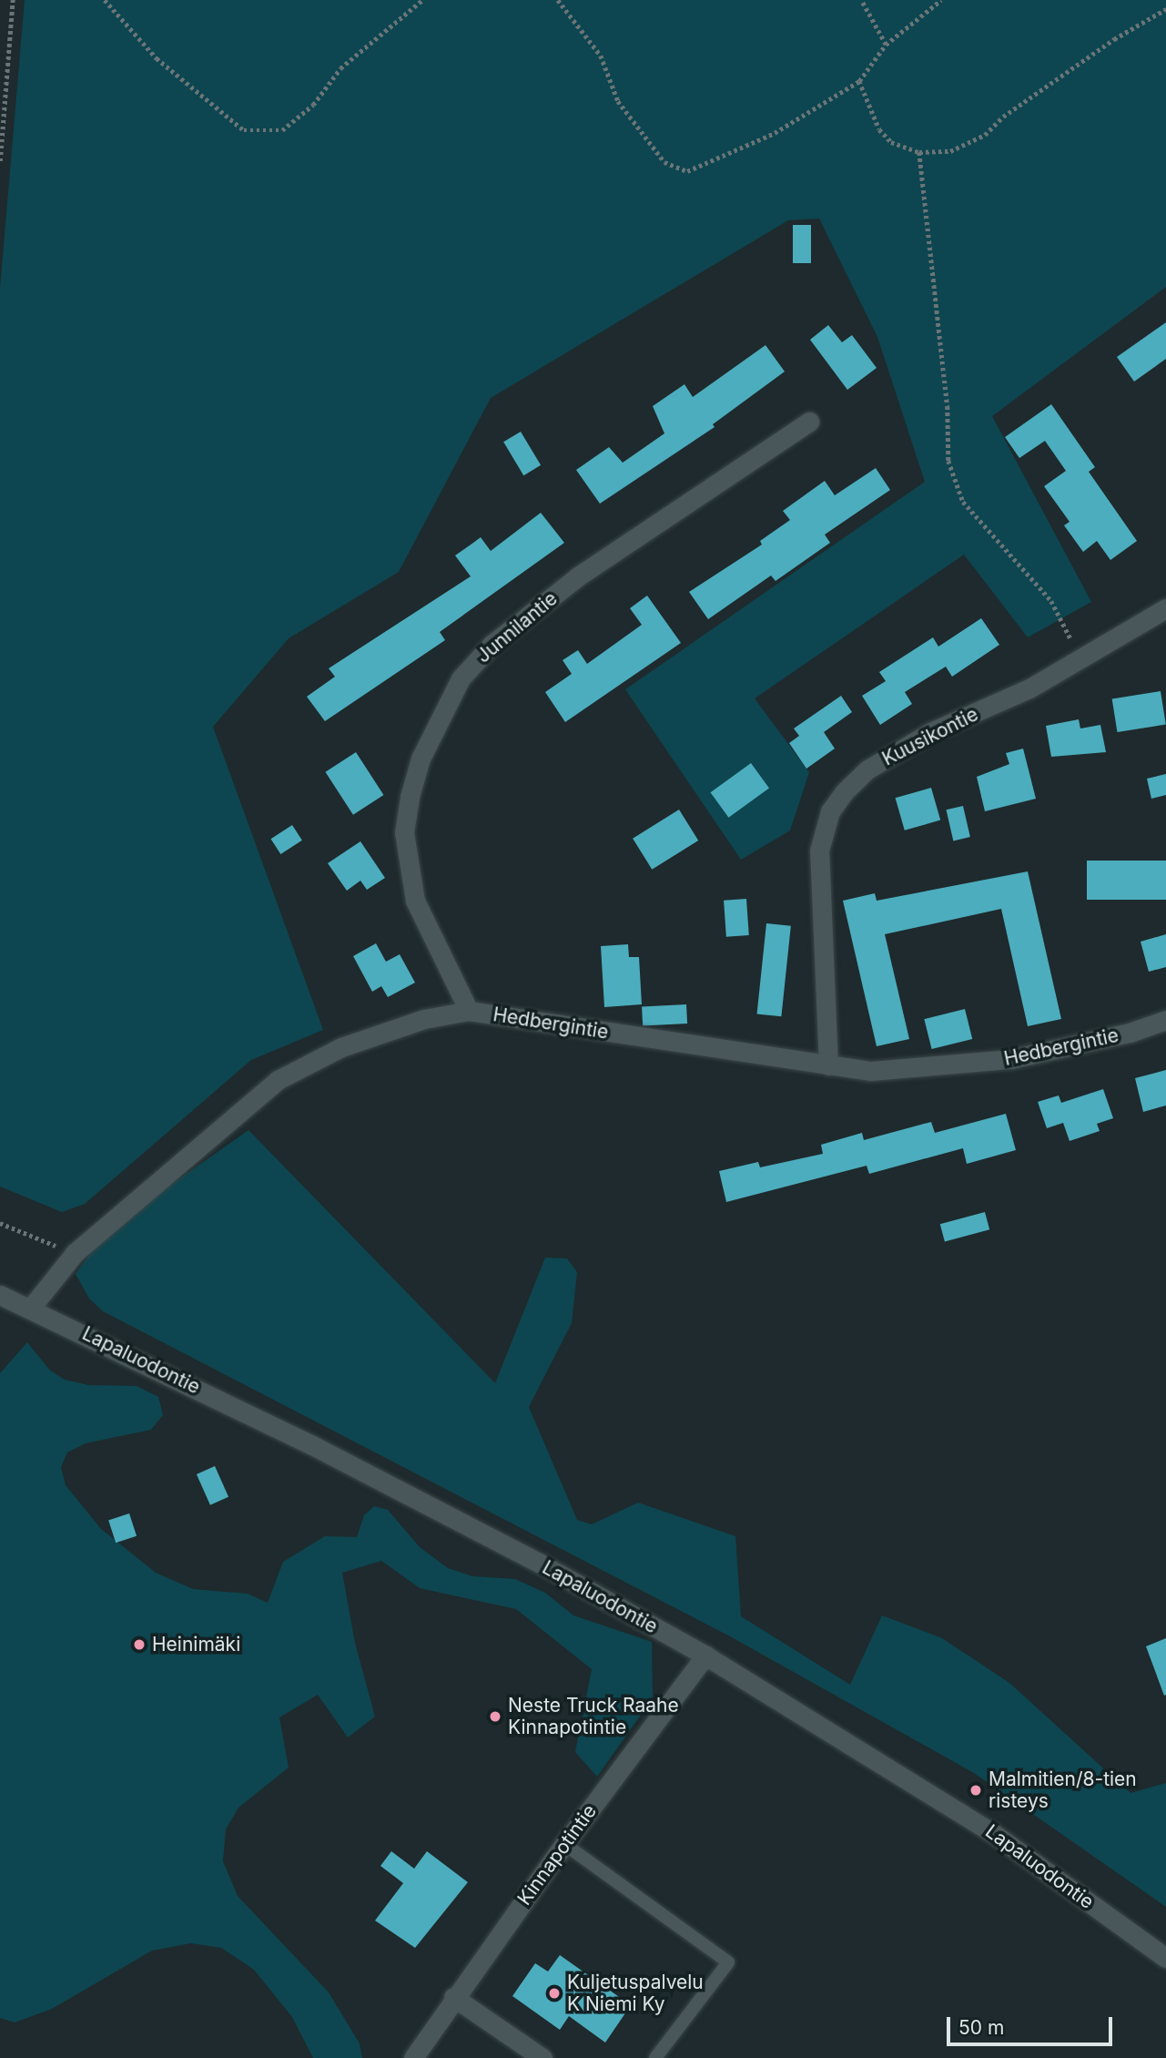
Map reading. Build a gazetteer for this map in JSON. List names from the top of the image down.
{
  "streets": {
    "street": [
      "Junnilantie",
      "Kuusikontie",
      "Hedbergintie",
      "Lapaluodontie",
      "Kinnapotintie"
    ]
  },
  "crossings": [
    ["Junnilantie", "Hedbergintie"],
    ["Kuusikontie", "Hedbergintie"],
    ["Hedbergintie", "Lapaluodontie"],
    ["Lapaluodontie", "Kinnapotintie"]
  ],
  "places": [
    "Heinimäki",
    "Neste Truck Raahe Kinnapotintie",
    "Malmitien/8-tien risteys",
    "Kuljetuspalvelu K Niemi Ky"
  ],
  "scale_bar": "50 m"
}
